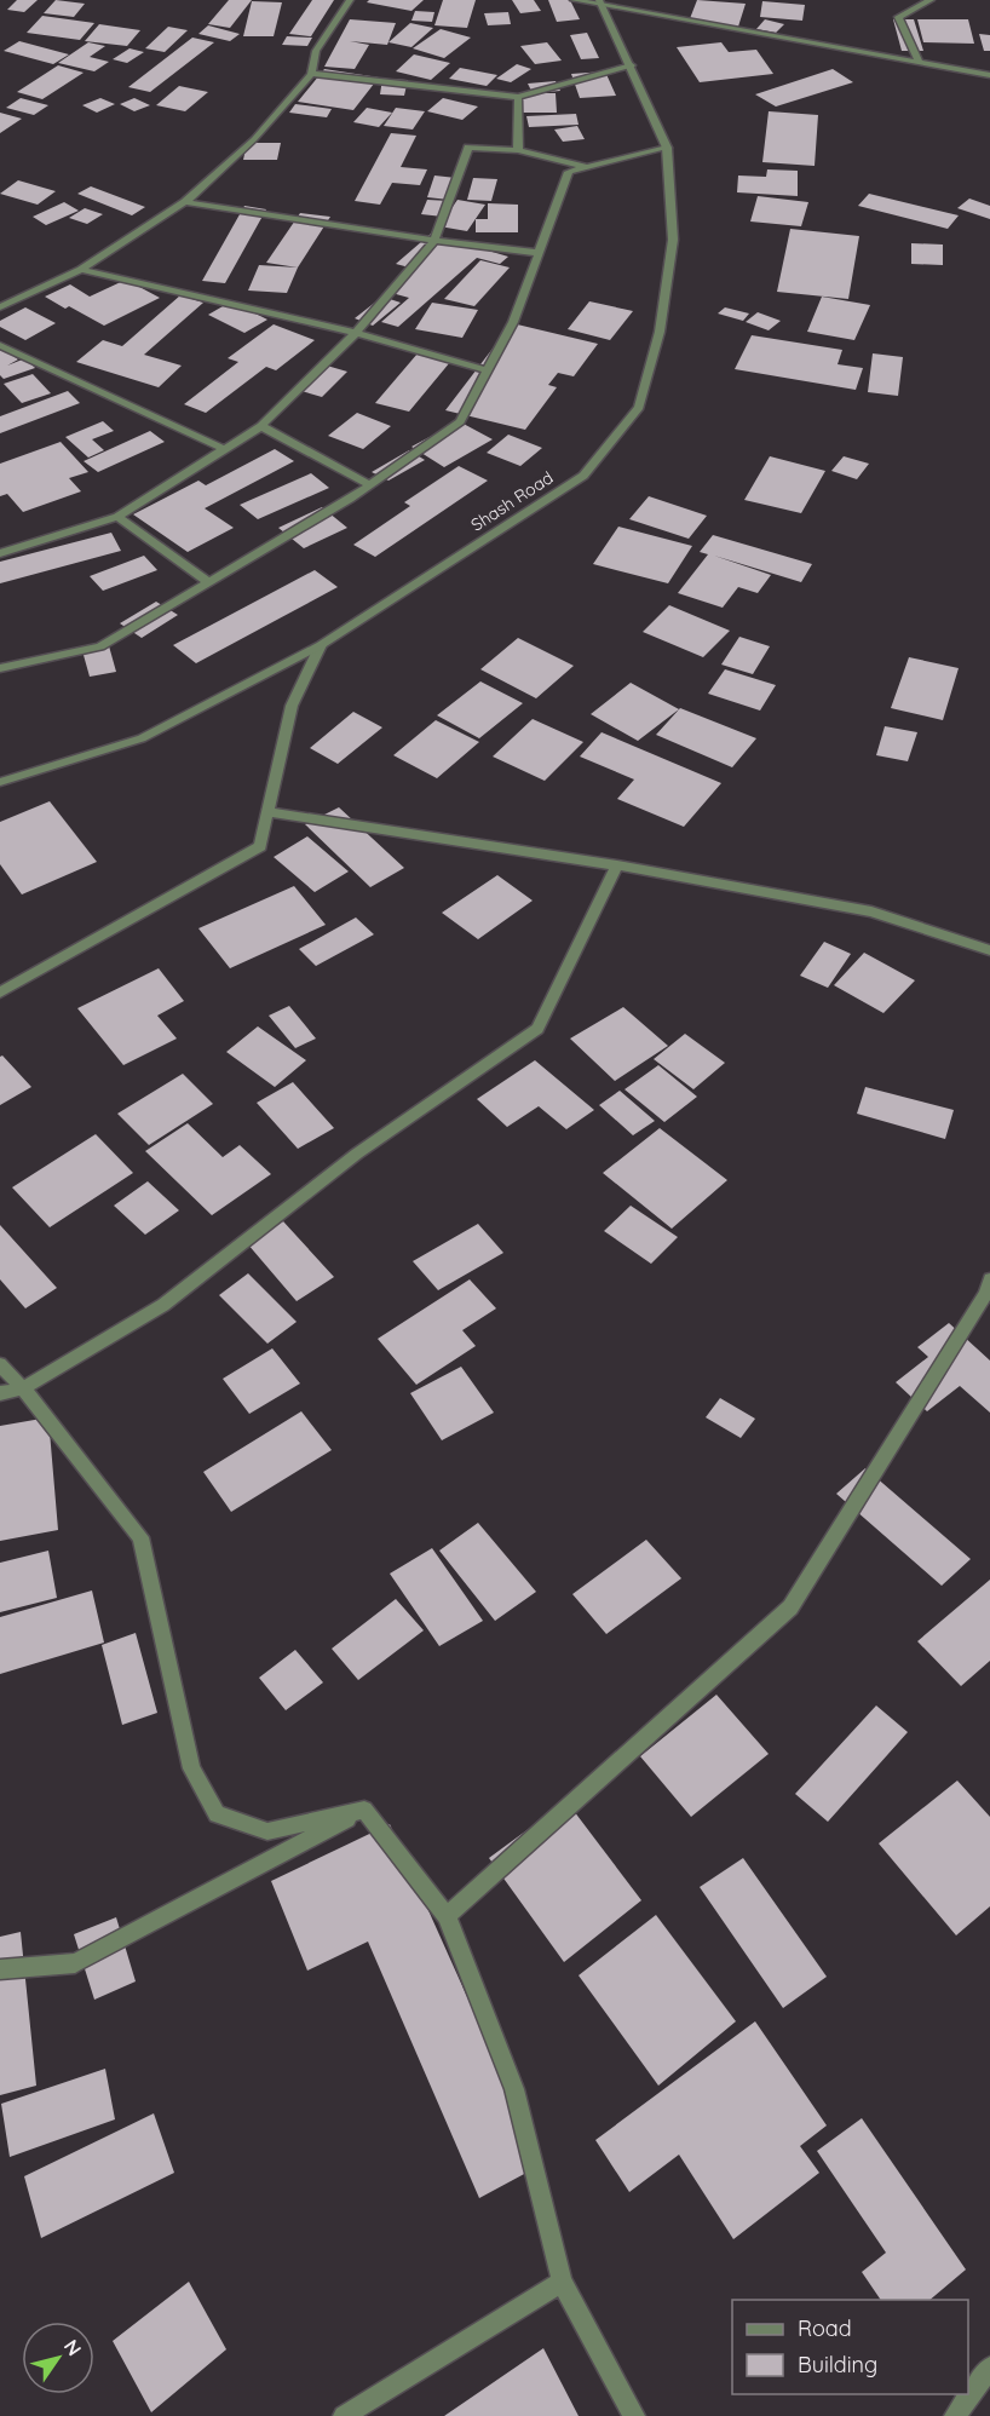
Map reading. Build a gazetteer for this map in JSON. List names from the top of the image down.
{
  "streets": {
    "street": ["Shash Road"]
  },
  "legend": ["Road", "Building"],
  "north": "top right"
}
